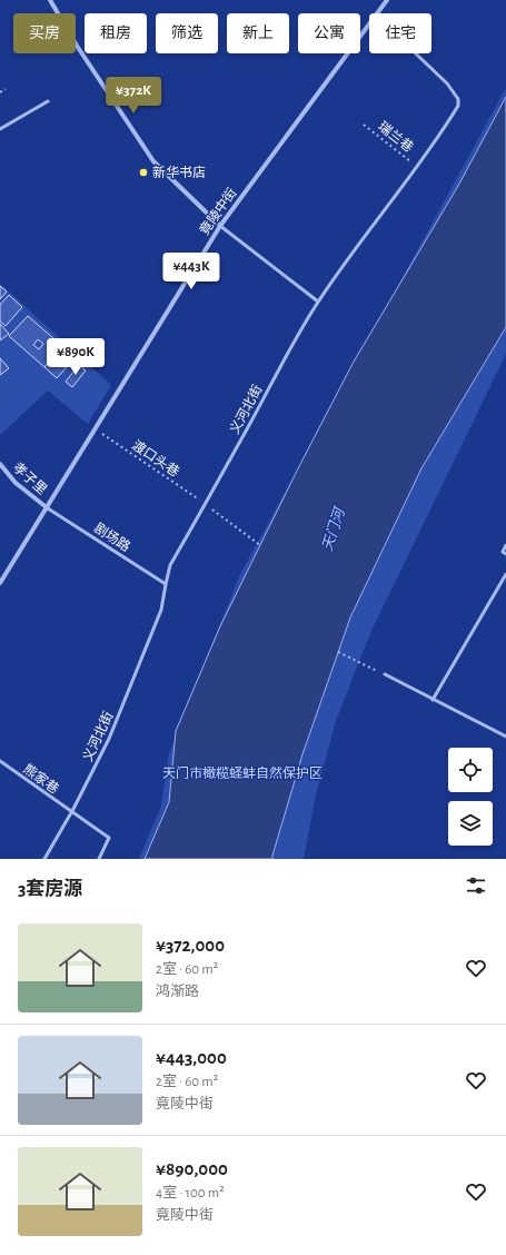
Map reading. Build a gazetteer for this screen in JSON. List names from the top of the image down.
{
  "streets": {
    "street": ["竟陵中街", "孝子里"],
    "lane": ["义河北街", "剧场路", "熊家巷"],
    "path": ["瑞兰巷", "渡口头巷"]
  },
  "crossings": [
    ["瑞兰巷", "义河北街"],
    ["竟陵中街", "渡口头巷"],
    ["竟陵中街", "孝子里"],
    ["竟陵中街", "剧场路"],
    ["义河北街", "渡口头巷"],
    ["义河北街", "剧场路"],
    ["义河北街", "熊家巷"],
    ["孝子里", "剧场路"]
  ],
  "water": ["天门河"],
  "parks": ["天门市橄榄蛏蚌自然保护区"],
  "places": ["新华书店"],
  "page": {
    "chip": [
      "买房",
      "租房",
      "筛选",
      "新上",
      "公寓",
      "住宅"
    ],
    "price": ["¥372K", "¥443K", "¥890K"],
    "heading": "3套房源",
    "list": [
      {
        "name": "¥372,000",
        "note": "2室 · 60 m² · 鸿渐路"
      },
      {
        "name": "¥443,000",
        "note": "2室 · 60 m² · 竟陵中街"
      },
      {
        "name": "¥890,000",
        "note": "4室 · 100 m² · 竟陵中街"
      }
    ]
  }
}
